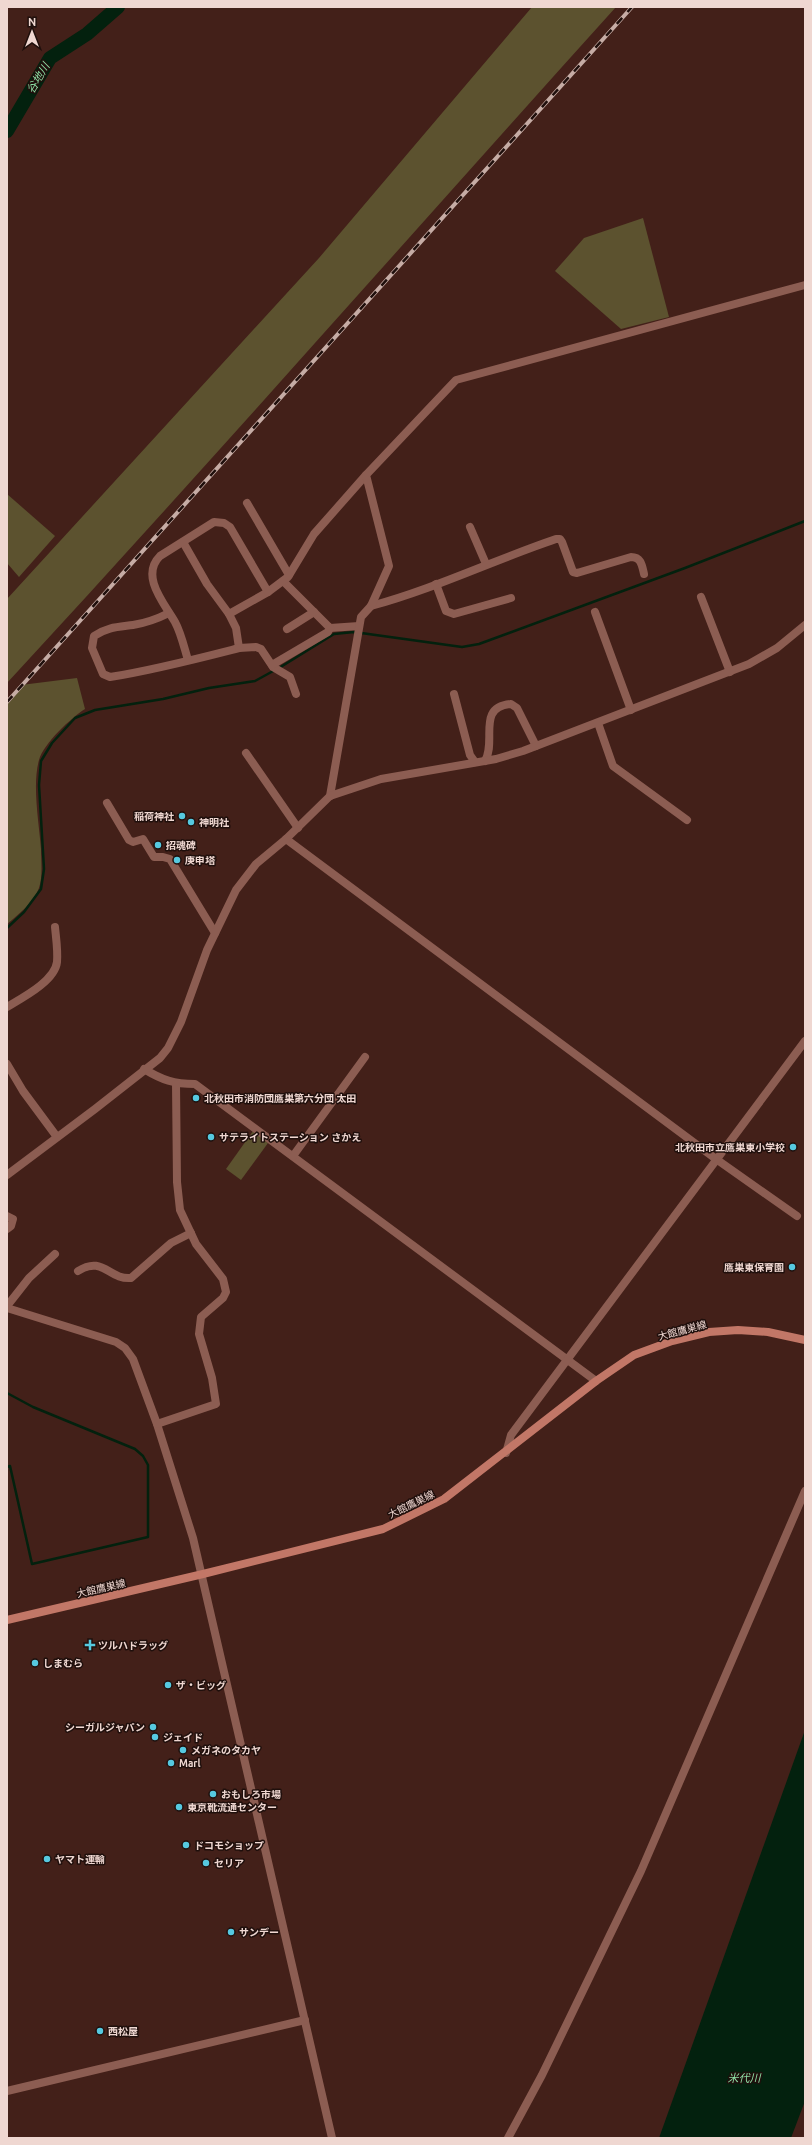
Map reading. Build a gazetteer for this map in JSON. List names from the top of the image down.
{
  "streets": {
    "main road": ["大館鷹巣線"]
  },
  "water": ["谷地川", "米代川"],
  "places": {
    "other": [
      "稲荷神社",
      "神明社",
      "招魂碑",
      "庚申塔",
      "北秋田市消防団鷹巣第六分団 太田",
      "サテライトステーション さかえ",
      "北秋田市立鷹巣東小学校",
      "鷹巣東保育園",
      "しまむら",
      "ザ・ビッグ",
      "シーガルジャパン",
      "ジェイド",
      "メガネのタカヤ",
      "Marl",
      "おもしろ市場",
      "東京靴流通センター",
      "ドコモショップ",
      "ヤマト運輸",
      "セリア",
      "サンデー",
      "西松屋"
    ],
    "health": ["ツルハドラッグ"]
  },
  "north": "top"
}
